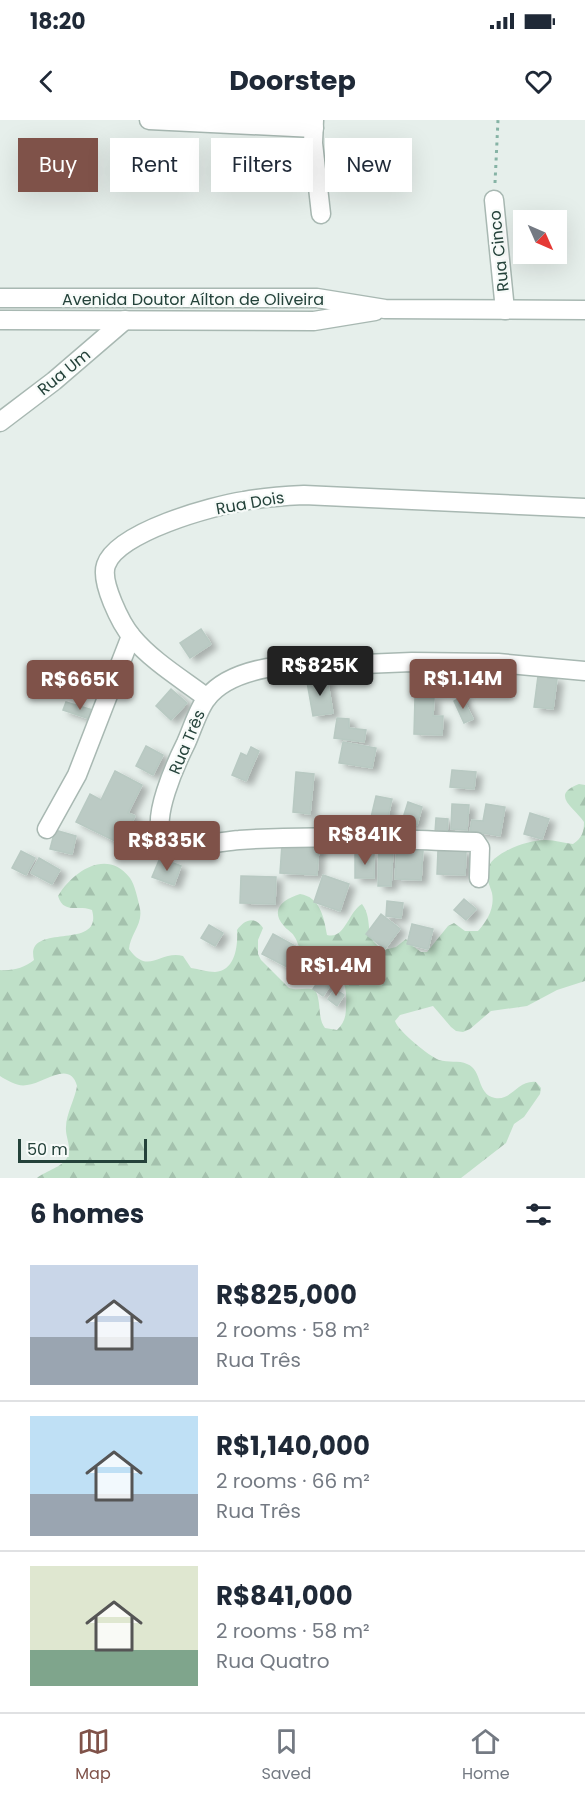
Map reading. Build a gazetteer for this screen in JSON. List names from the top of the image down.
{
  "streets": {
    "street": [
      "Rua Cinco",
      "Avenida Doutor Aílton de Oliveira",
      "Rua Um",
      "Rua Dois",
      "Rua Três"
    ]
  },
  "crossings": [
    ["Rua Cinco", "Avenida Doutor Aílton de Oliveira"],
    ["Avenida Doutor Aílton de Oliveira", "Rua Um"],
    ["Rua Dois", "Rua Três"]
  ],
  "scale_bar": "50 m",
  "north": "bottom right",
  "page": {
    "status": "18:20",
    "header": "Doorstep",
    "chip": [
      "Buy",
      "Rent",
      "Filters",
      "New"
    ],
    "price": [
      "R$825K",
      "R$1.14M",
      "R$665K",
      "R$841K",
      "R$835K",
      "R$1.4M"
    ],
    "scale": "50 m",
    "heading": "6 homes",
    "list": [
      {
        "name": "R$825,000",
        "note": "2 rooms · 58 m² · Rua Três"
      },
      {
        "name": "R$1,140,000",
        "note": "2 rooms · 66 m² · Rua Três"
      },
      {
        "name": "R$841,000",
        "note": "2 rooms · 58 m² · Rua Quatro"
      }
    ],
    "tabs": ["Map", "Saved", "Home"]
  }
}
